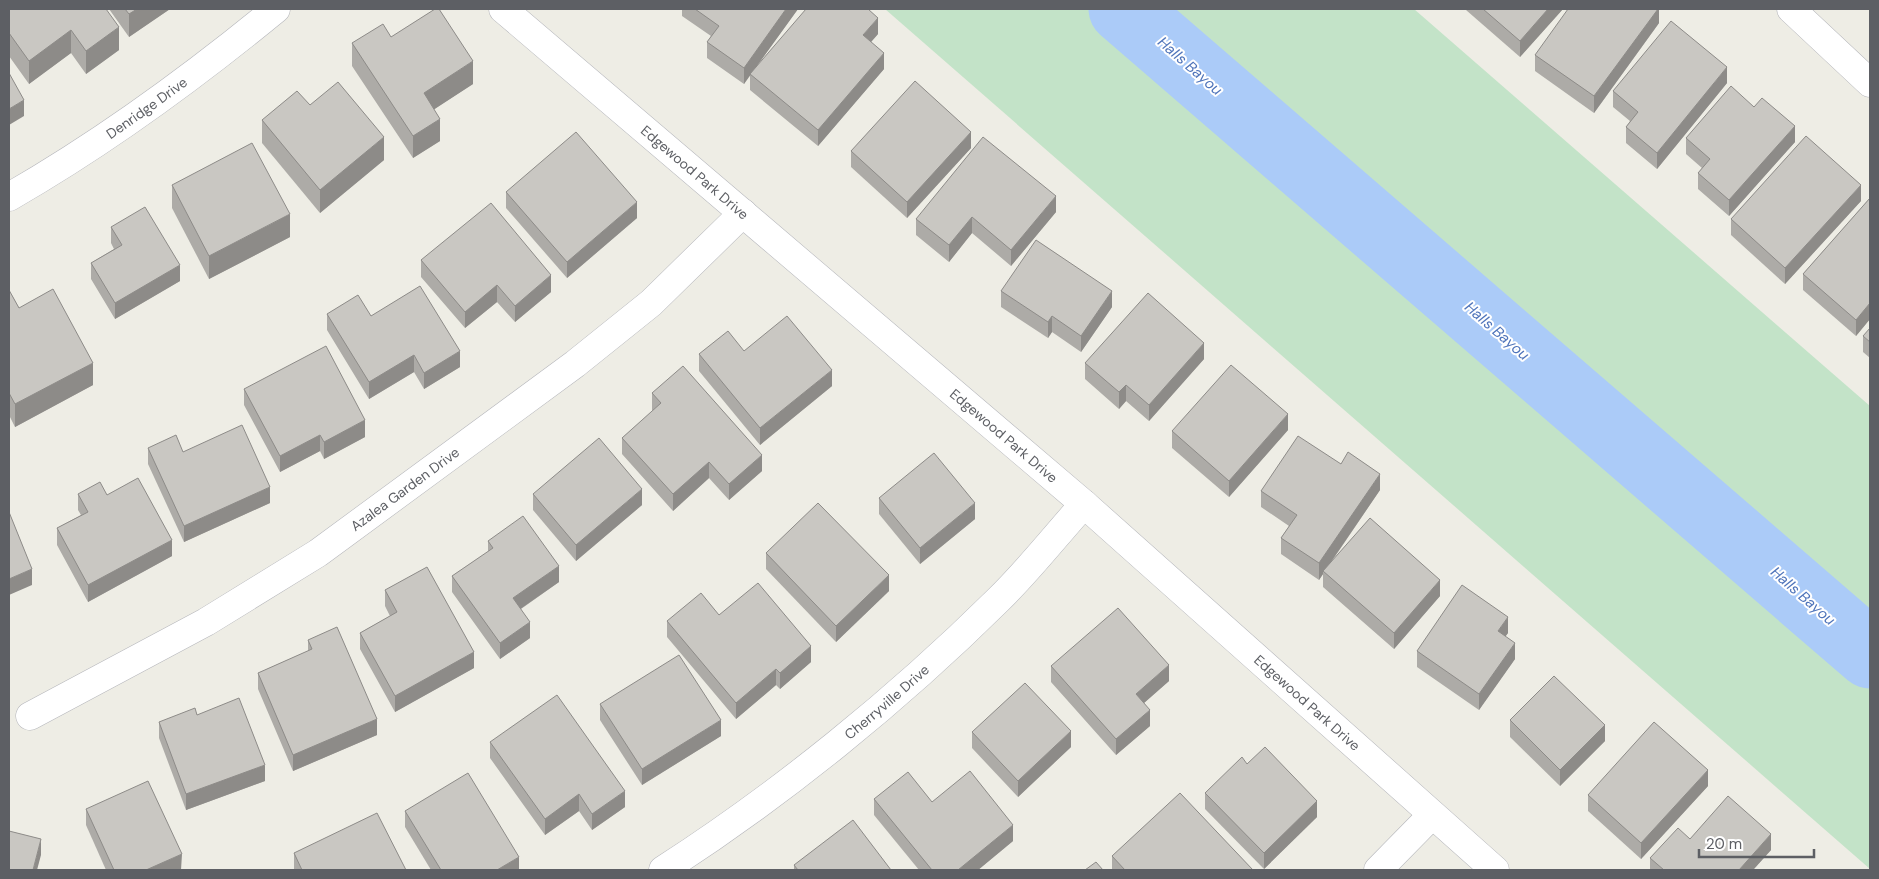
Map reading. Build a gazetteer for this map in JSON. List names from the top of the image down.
{
  "streets": {
    "street": [
      "Denridge Drive",
      "Edgewood Park Drive",
      "Azalea Garden Drive",
      "Cherryville Drive"
    ]
  },
  "crossings": [
    ["Edgewood Park Drive", "Azalea Garden Drive"],
    ["Edgewood Park Drive", "Cherryville Drive"]
  ],
  "water": ["Halls Bayou"],
  "scale_bar": "20 m"
}
